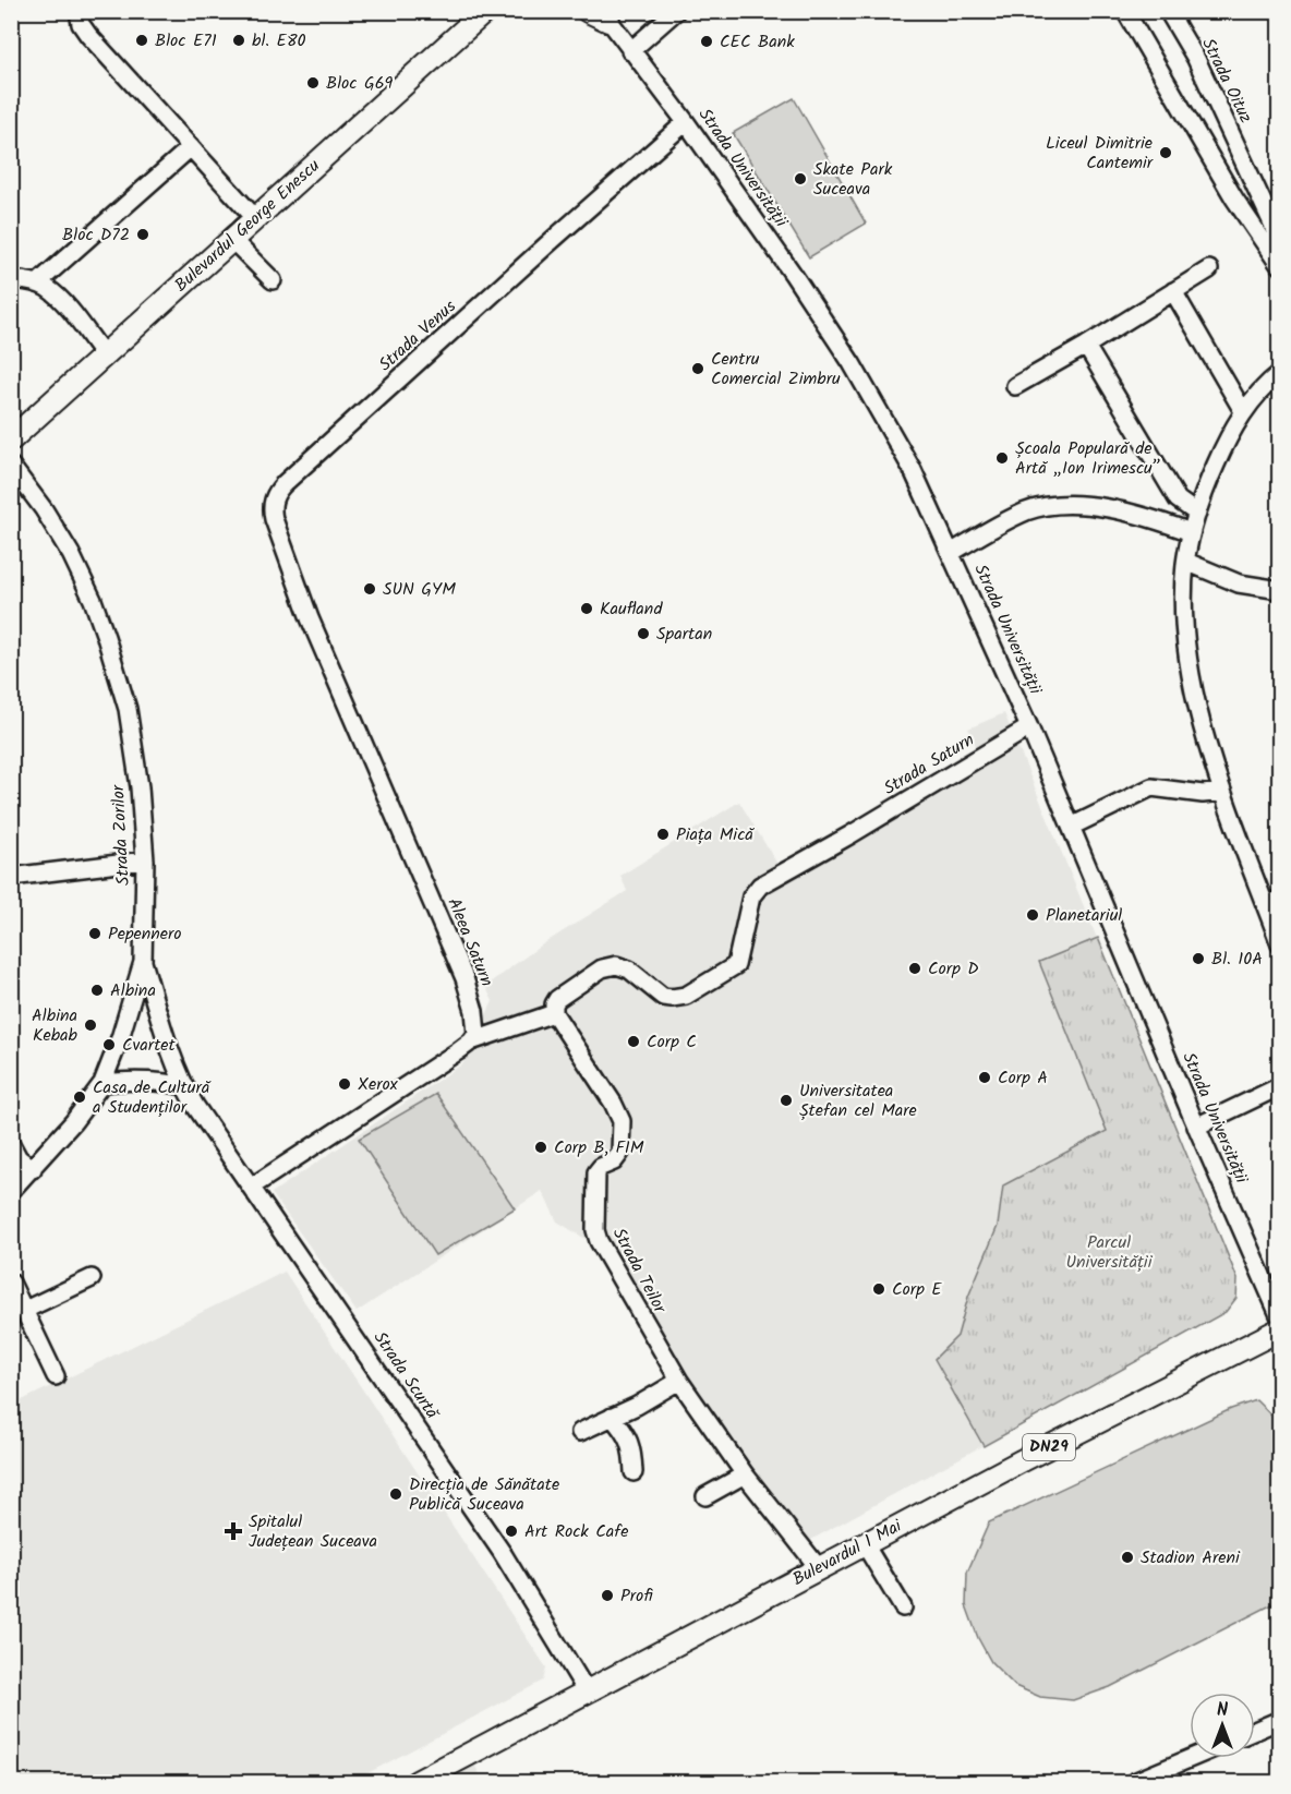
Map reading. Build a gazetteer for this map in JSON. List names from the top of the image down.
{
  "streets": {
    "main road": ["Bulevardul George Enescu", "DN29", "Bulevardul 1 Mai"],
    "street": [
      "Strada Oituz",
      "Strada Universității",
      "Strada Venus",
      "Strada Saturn",
      "Strada Zorilor",
      "Aleea Saturn",
      "Strada Teilor",
      "Strada Scurtă"
    ]
  },
  "crossings": [
    ["Strada Universității", "Strada Venus"],
    ["Strada Universității", "Strada Saturn"],
    ["Strada Venus", "Aleea Saturn"],
    ["Strada Saturn", "Strada Teilor"],
    ["Strada Zorilor", "Strada Scurtă"],
    ["Strada Teilor", "Bulevardul 1 Mai"],
    ["Strada Scurtă", "Bulevardul 1 Mai"]
  ],
  "parks": ["Parcul Universității"],
  "places": {
    "other": [
      "Bloc E71",
      "bl. E80",
      "CEC Bank",
      "Bloc G69",
      "Liceul Dimitrie Cantemir",
      "Skate Park Suceava",
      "Bloc D72",
      "Centru Comercial Zimbru",
      "Școala Populară de Artă „Ion Irimescu”",
      "SUN GYM",
      "Kaufland",
      "Spartan",
      "Piața Mică",
      "Planetariul",
      "Pepennero",
      "Bl. 10A",
      "Corp D",
      "Albina",
      "Albina Kebab",
      "Corp C",
      "Cvartet",
      "Corp A",
      "Xerox",
      "Casa de Cultură a Studenților",
      "Universitatea Ștefan cel Mare",
      "Corp B, FIM",
      "Corp E",
      "Direcția de Sănătate Publică Suceava",
      "Art Rock Cafe",
      "Stadion Areni",
      "Profi"
    ],
    "health": ["Spitalul Județean Suceava"]
  },
  "north": "top"
}
